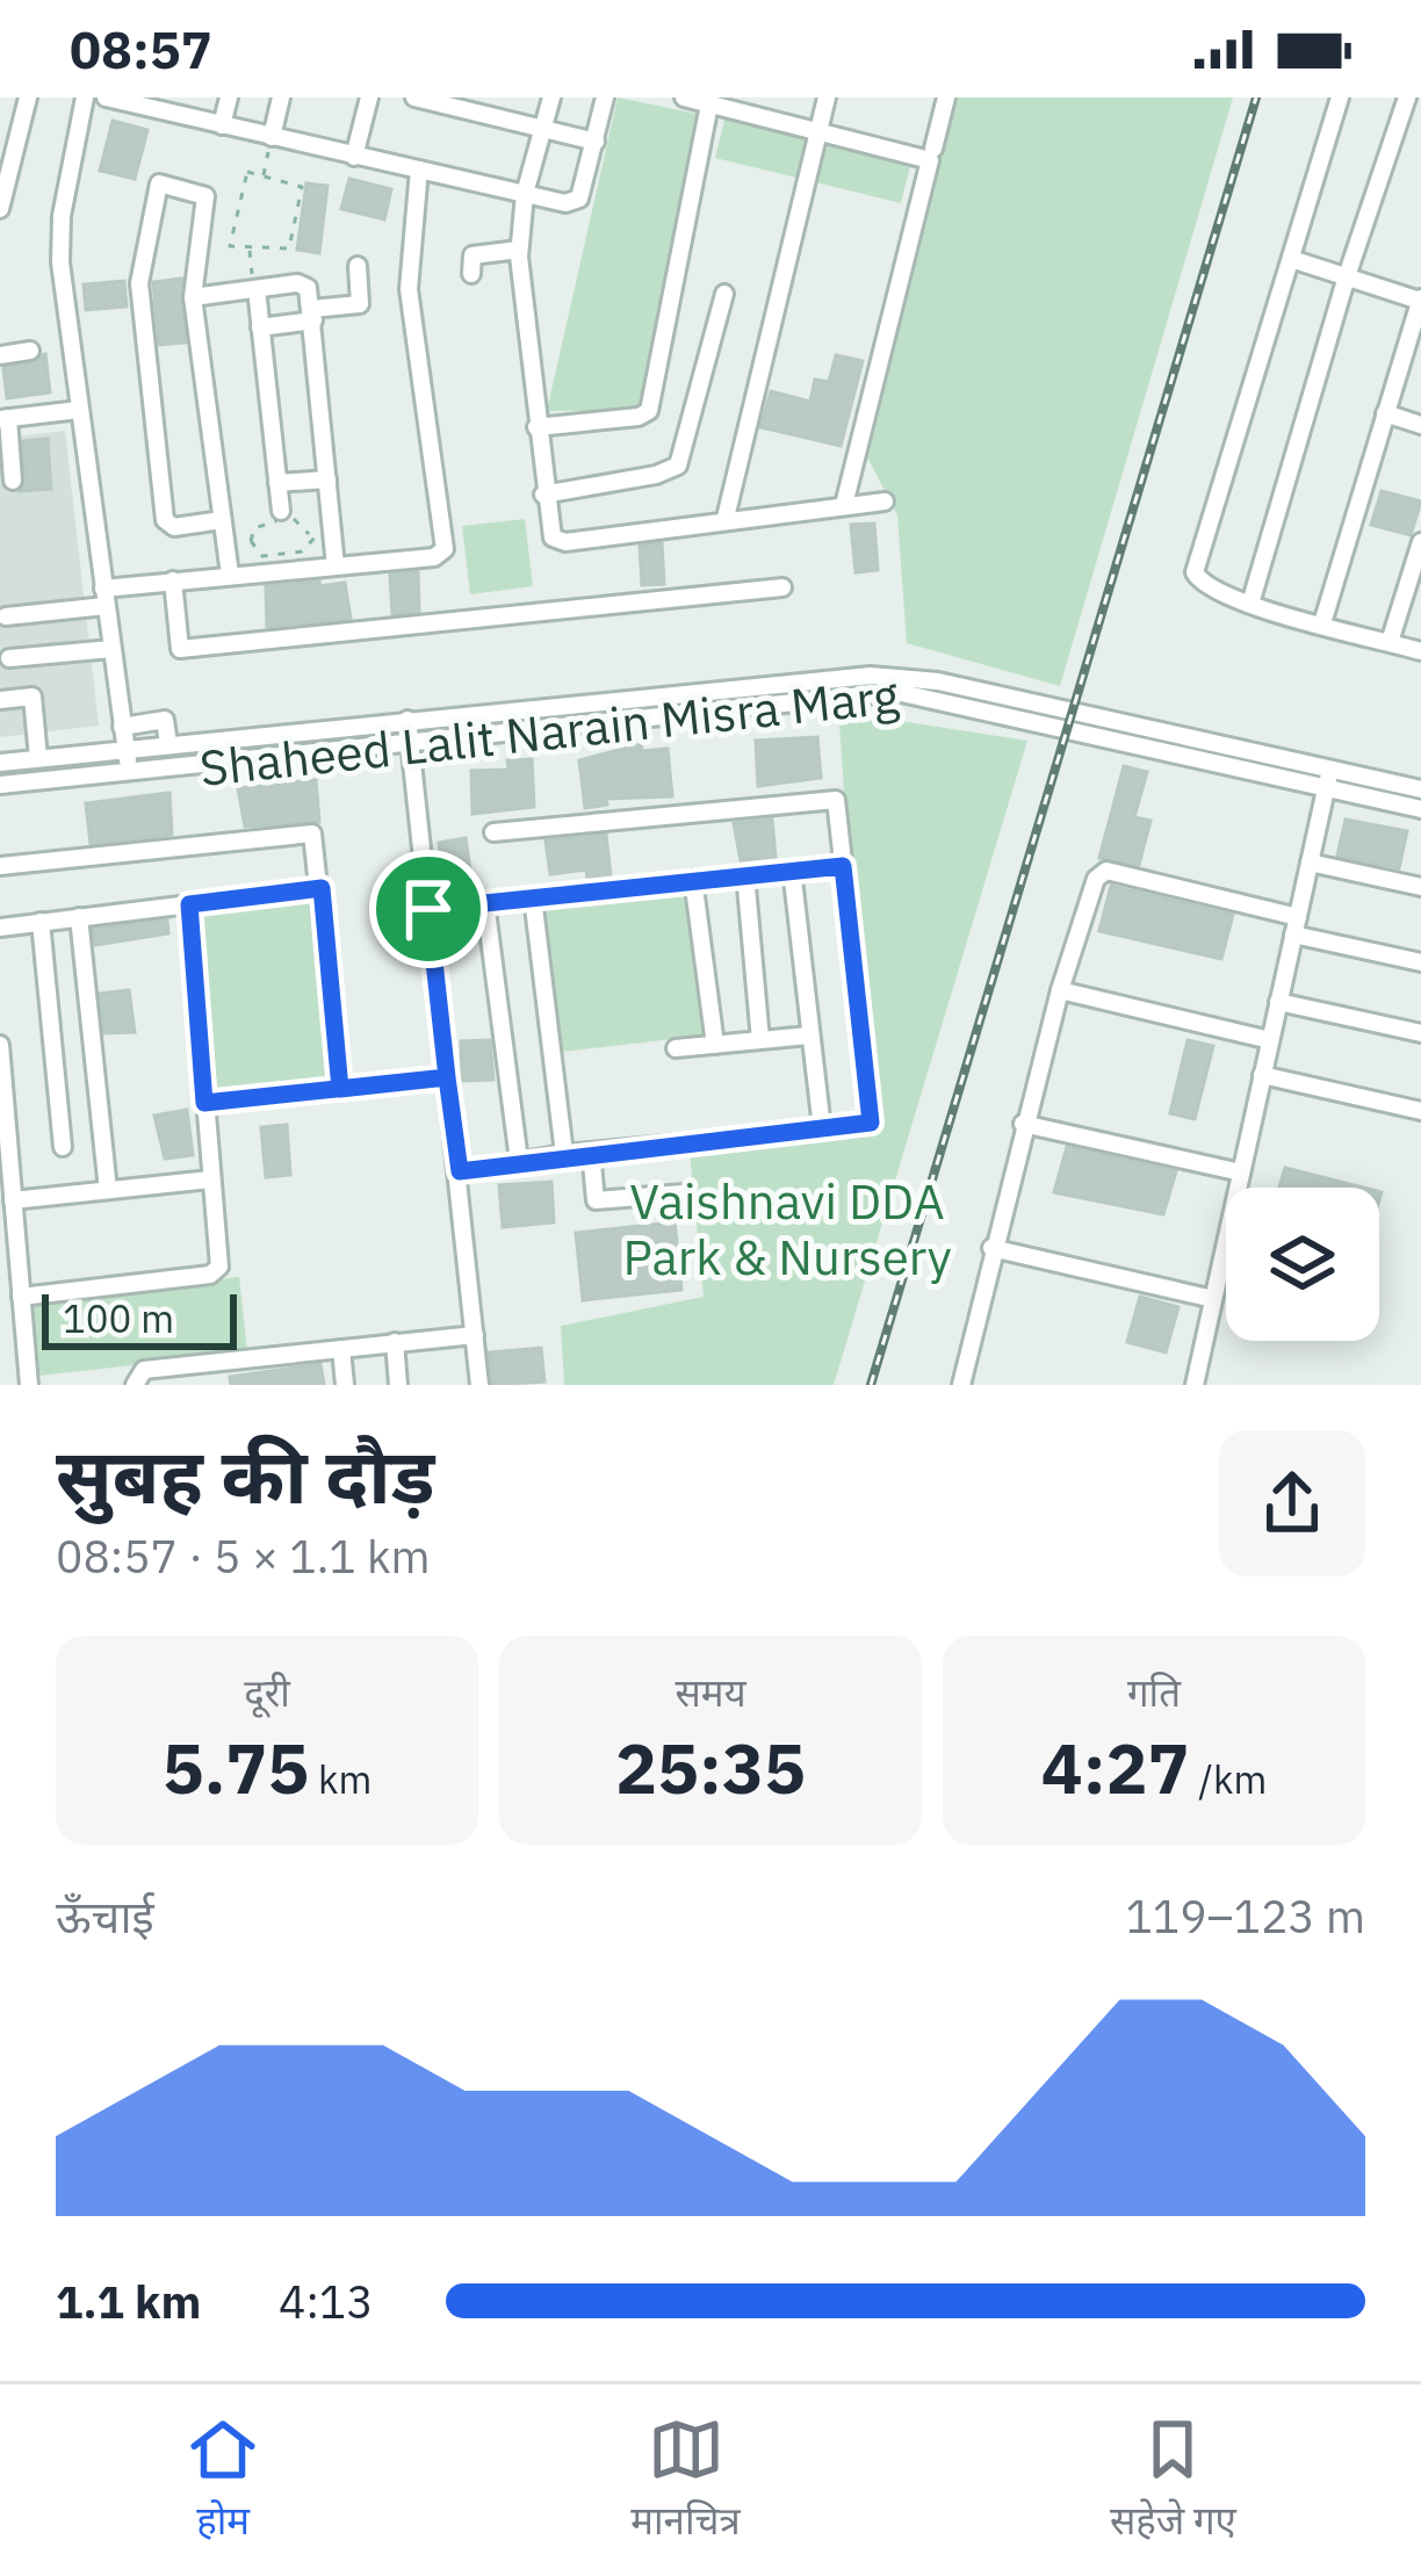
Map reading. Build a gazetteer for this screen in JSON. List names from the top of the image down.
{
  "streets": {
    "street": ["Shaheed Lalit Narain Misra Marg"]
  },
  "parks": ["Vaishnavi DDA Park & Nursery"],
  "scale_bar": "100 m",
  "page": {
    "status": "08:57",
    "scale": "100 m",
    "heading": ["सुबह की दौड़", "08:57 · 5 × 1.1 km"],
    "stats": [
      ["दूरी", "5.75 km"],
      ["समय", "25:35"],
      ["गति", "4:27 /km"]
    ],
    "chart": ["ऊँचाई", "119–123 m"],
    "list": [
      {
        "name": "1.1 km",
        "note": "4:13"
      }
    ],
    "tabs": ["होम", "मानचित्र", "सहेजे गए"]
  }
}
